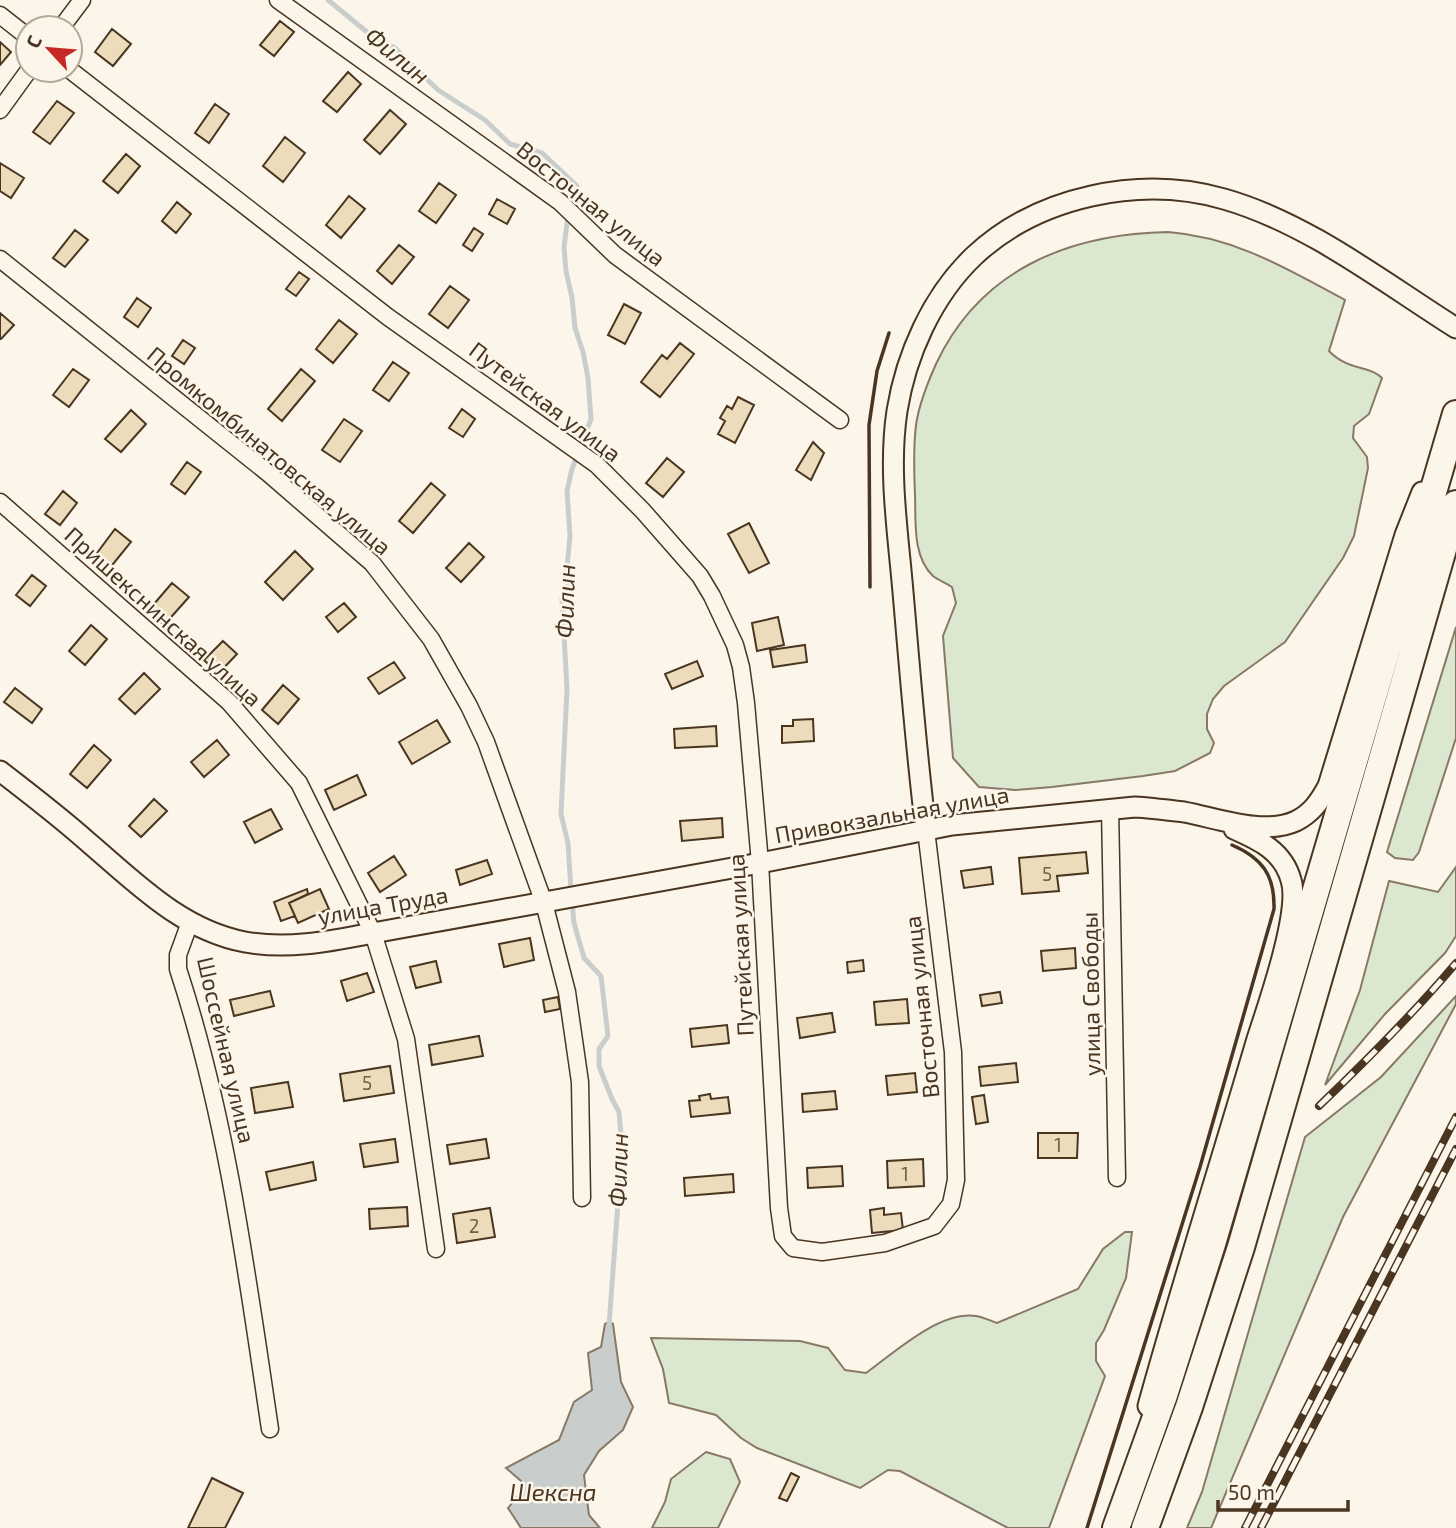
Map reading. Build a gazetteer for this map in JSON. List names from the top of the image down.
{
  "streets": {
    "street": [
      "Восточная улица",
      "Путейская улица",
      "Промкомбинатовская улица",
      "Пришекснинская улица",
      "Привокзальная улица",
      "улица Труда",
      "улица Свободы",
      "Шоссейная улица"
    ]
  },
  "crossings": [
    ["Восточная улица", "Путейская улица"],
    ["Восточная улица", "Привокзальная улица"],
    ["Путейская улица", "Привокзальная улица"],
    ["Промкомбинатовская улица", "улица Труда"],
    ["Пришекснинская улица", "улица Труда"],
    ["Привокзальная улица", "улица Труда"],
    ["Привокзальная улица", "улица Свободы"],
    ["улица Труда", "Шоссейная улица"]
  ],
  "water": ["Филин", "Шексна"],
  "house_numbers": [
    "5",
    "5",
    "1",
    "1",
    "2"
  ],
  "scale_bar": "50 m",
  "north": "top left"
}
